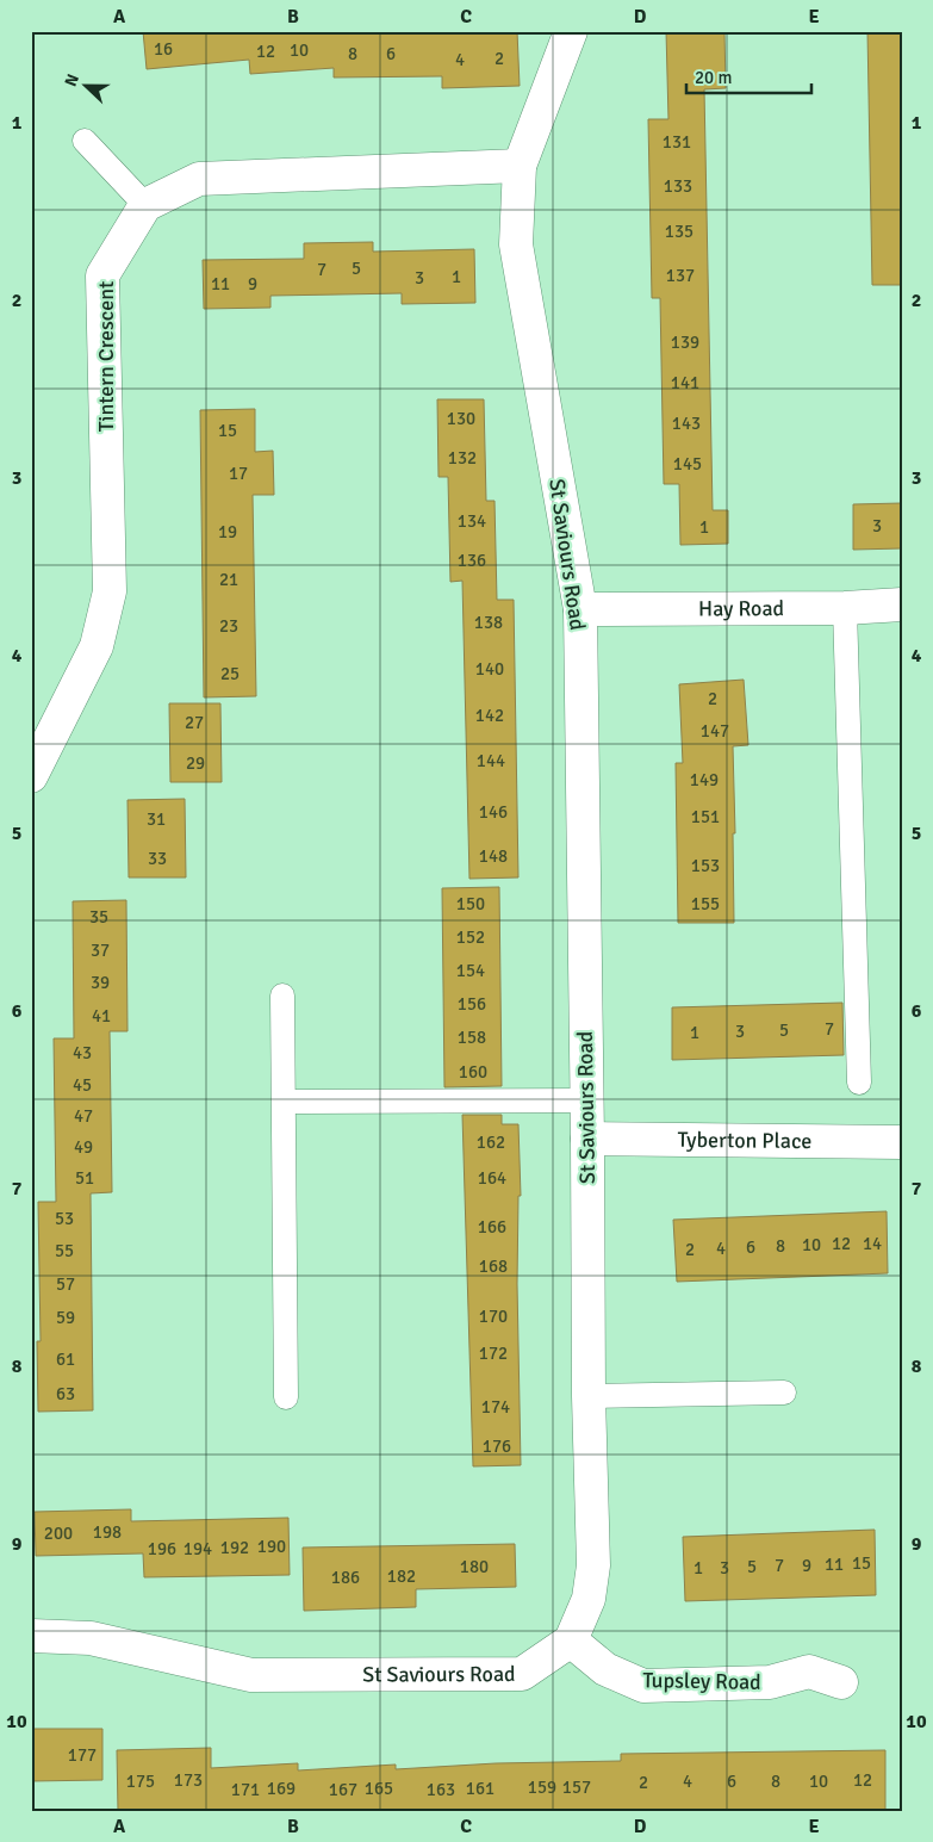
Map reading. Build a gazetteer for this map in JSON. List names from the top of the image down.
{
  "streets": {
    "street": [
      "Tintern Crescent",
      "St Saviours Road",
      "Hay Road",
      "Tyberton Place",
      "Tupsley Road"
    ]
  },
  "crossings": [
    ["St Saviours Road", "Hay Road"],
    ["St Saviours Road", "Tyberton Place"],
    ["St Saviours Road", "Tupsley Road"]
  ],
  "house_numbers": [
    "16",
    "10",
    "12",
    "8",
    "6",
    "2",
    "4",
    "131",
    "133",
    "135",
    "5",
    "7",
    "137",
    "1",
    "3",
    "11",
    "9",
    "139",
    "141",
    "130",
    "143",
    "15",
    "132",
    "145",
    "17",
    "134",
    "3",
    "1",
    "19",
    "136",
    "21",
    "138",
    "23",
    "140",
    "25",
    "2",
    "142",
    "27",
    "147",
    "144",
    "29",
    "149",
    "146",
    "151",
    "31",
    "148",
    "33",
    "153",
    "150",
    "155",
    "35",
    "152",
    "37",
    "154",
    "39",
    "156",
    "41",
    "7",
    "5",
    "3",
    "1",
    "158",
    "43",
    "160",
    "45",
    "47",
    "162",
    "49",
    "51",
    "164",
    "53",
    "166",
    "12",
    "14",
    "10",
    "8",
    "6",
    "4",
    "2",
    "55",
    "168",
    "57",
    "170",
    "59",
    "172",
    "61",
    "63",
    "174",
    "176",
    "198",
    "200",
    "190",
    "192",
    "196",
    "194",
    "15",
    "11",
    "7",
    "9",
    "180",
    "5",
    "1",
    "3",
    "182",
    "186",
    "177",
    "173",
    "12",
    "175",
    "4",
    "6",
    "8",
    "10",
    "2",
    "159",
    "157",
    "169",
    "165",
    "161",
    "171",
    "167",
    "163"
  ],
  "scale_bar": "20 m",
  "north": "left",
  "grid": {
    "columns": [
      "A",
      "B",
      "C",
      "D",
      "E"
    ],
    "rows": [
      "1",
      "2",
      "3",
      "4",
      "5",
      "6",
      "7",
      "8",
      "9",
      "10"
    ]
  }
}
